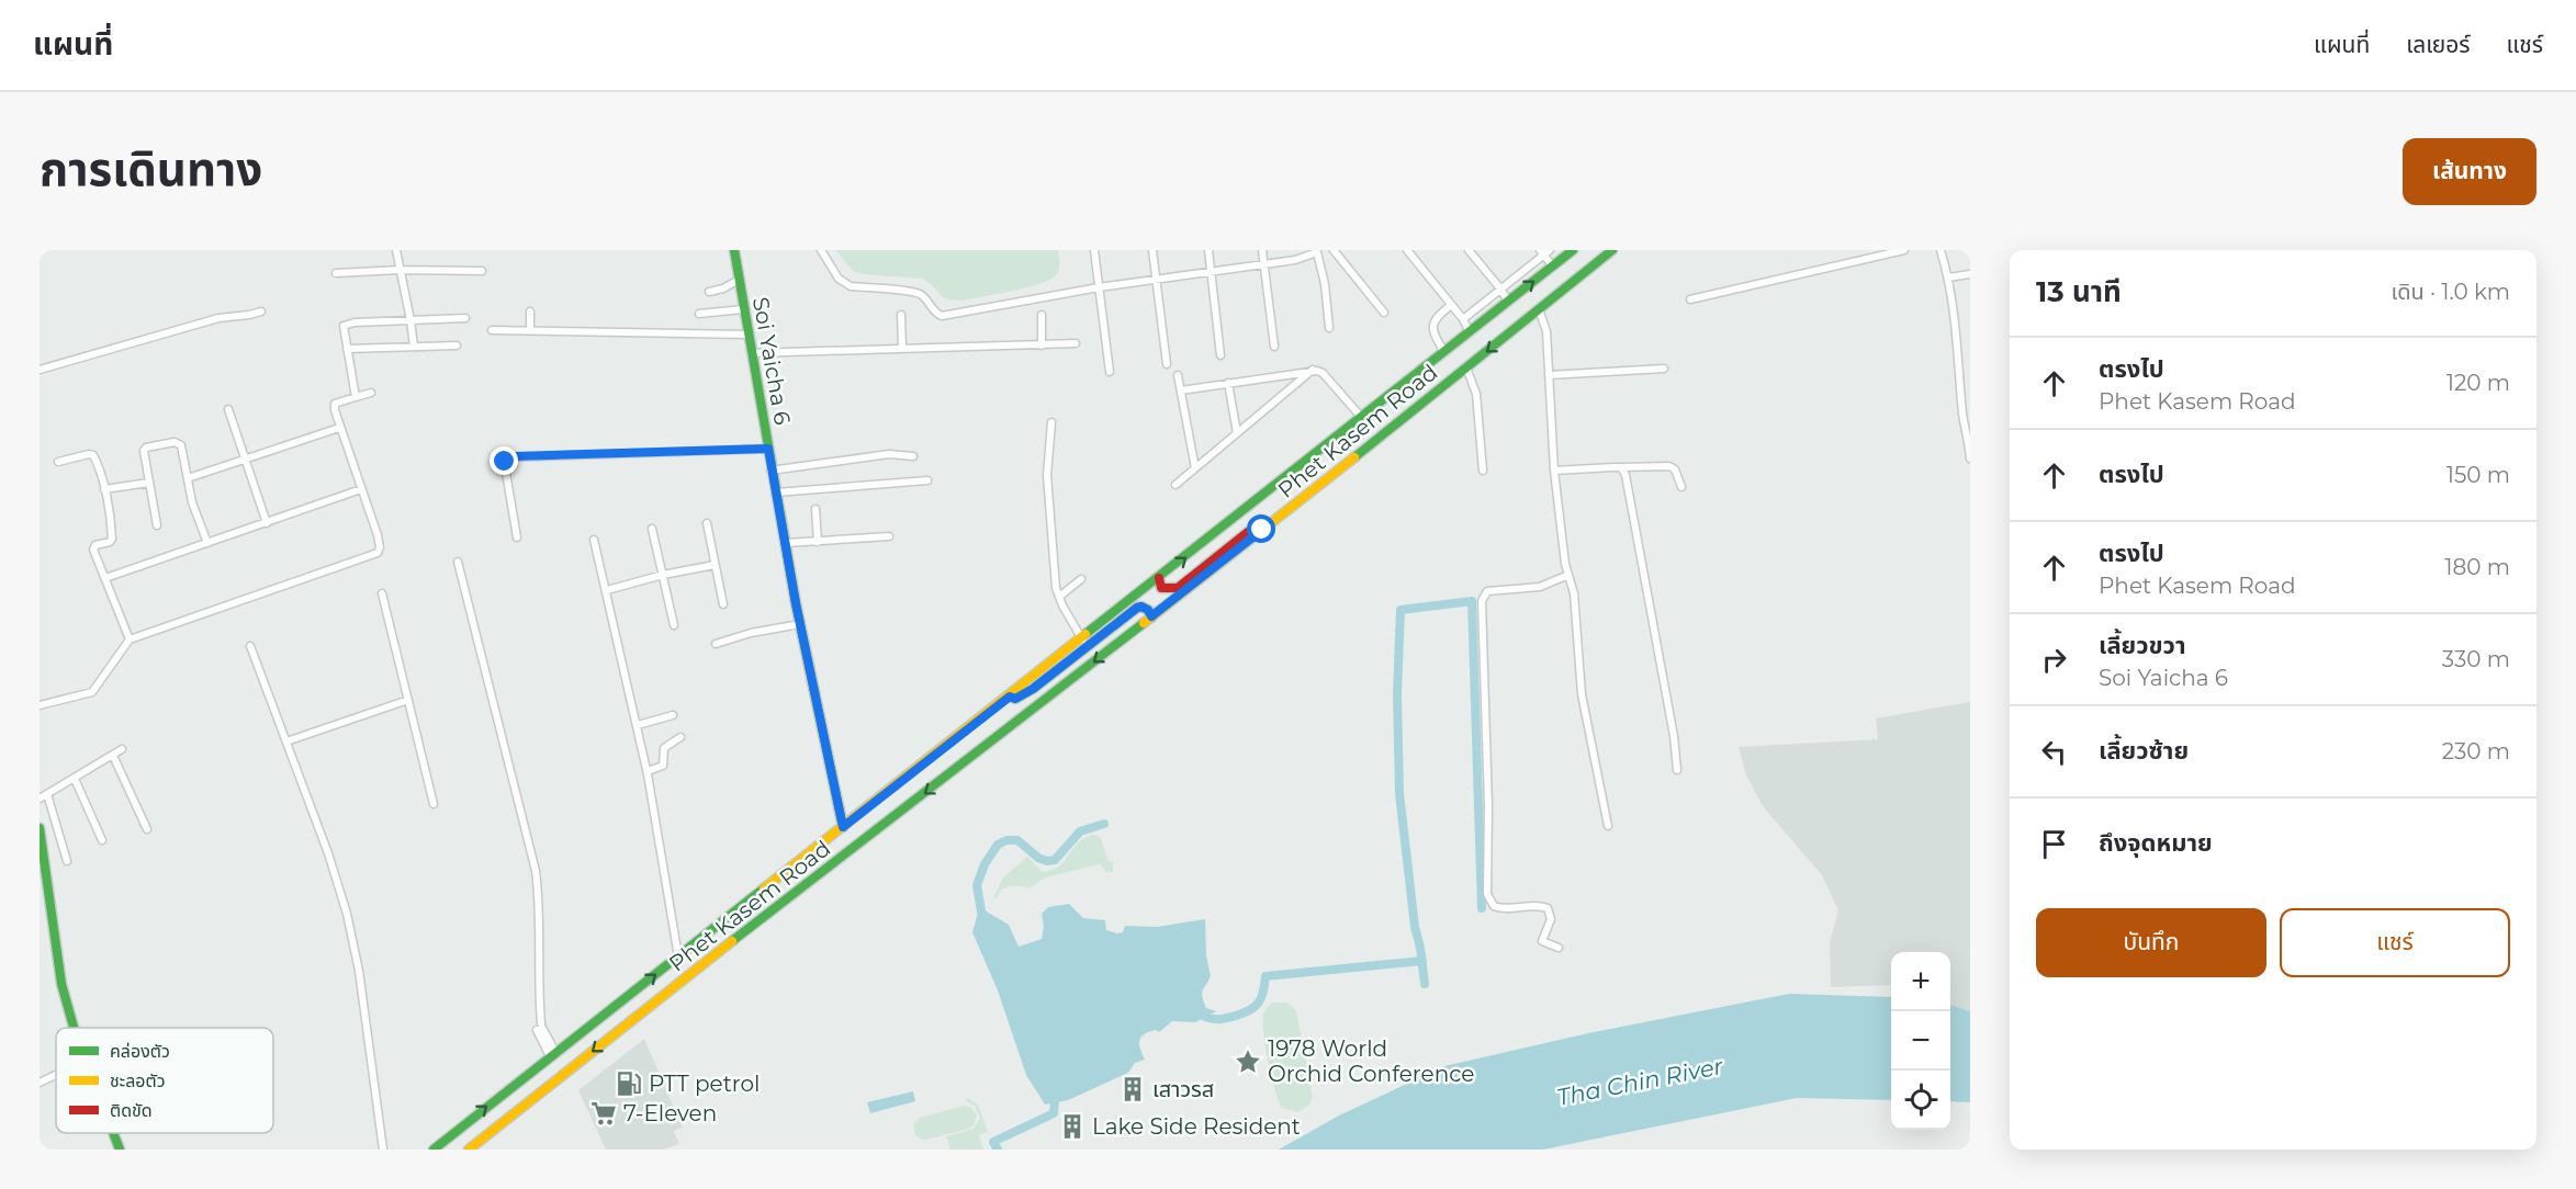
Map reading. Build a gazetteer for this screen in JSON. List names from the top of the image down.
{
  "streets": {
    "main road": ["Soi Yaicha 6", "Phet Kasem Road"]
  },
  "crossings": [
    ["Soi Yaicha 6", "Phet Kasem Road"]
  ],
  "water": ["Tha Chin River"],
  "places": {
    "place": ["1978 World Orchid Conference"],
    "fuel station": ["PTT petrol"],
    "building": ["เสาวรส", "Lake Side Resident"],
    "supermarket": ["7-Eleven"]
  },
  "legend": ["คล่องตัว", "ชะลอตัว", "ติดขัด"],
  "page": {
    "header": "แผนที่",
    "nav": ["แผนที่", "เลเยอร์", "แชร์"],
    "title": "การเดินทาง",
    "buttons": [
      "เส้นทาง",
      ["บันทึก", "แชร์"]
    ],
    "heading": ["13 นาที", "เดิน · 1.0 km"],
    "list": [
      ["ตรงไป", "Phet Kasem Road", "120 m"],
      ["ตรงไป", "150 m"],
      ["ตรงไป", "Phet Kasem Road", "180 m"],
      ["เลี้ยวขวา", "Soi Yaicha 6", "330 m"],
      ["เลี้ยวซ้าย", "230 m"],
      "ถึงจุดหมาย"
    ],
    "map_buttons": ["+", "−"]
  }
}
